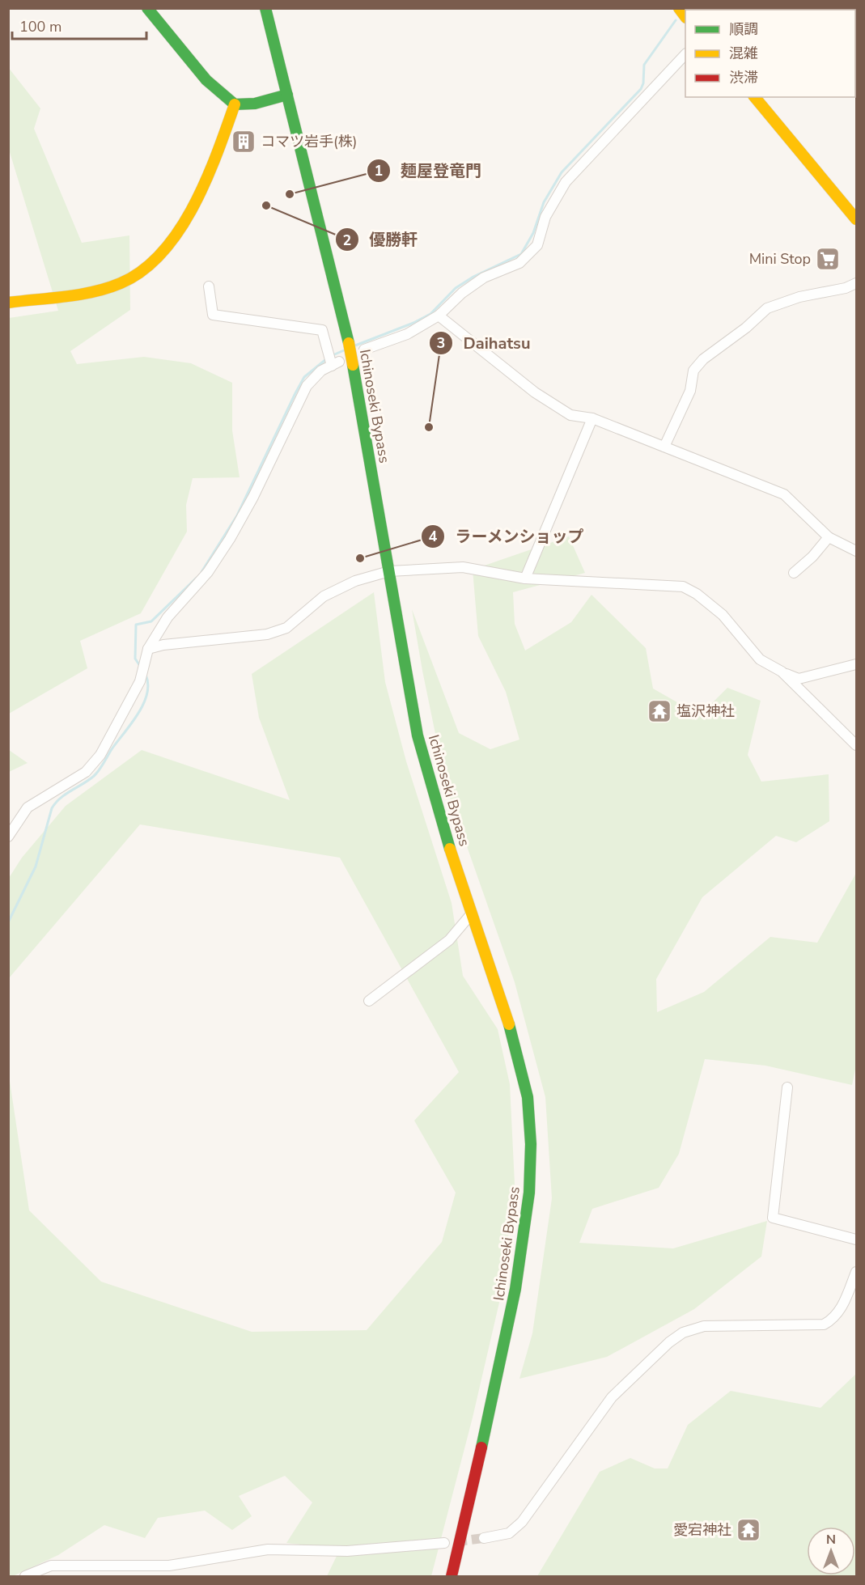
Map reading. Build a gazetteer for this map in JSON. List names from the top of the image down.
{
  "streets": {
    "main road": ["Ichinoseki Bypass"]
  },
  "places": {
    "building": ["コマツ岩手(株)"],
    "other": [
      "麺屋登竜門",
      "優勝軒",
      "Daihatsu",
      "ラーメンショップ"
    ],
    "supermarket": ["Mini Stop"],
    "temple": ["塩沢神社", "愛宕神社"]
  },
  "legend": ["順調", "混雑", "渋滞"],
  "scale_bar": "100 m",
  "north": "top"
}
